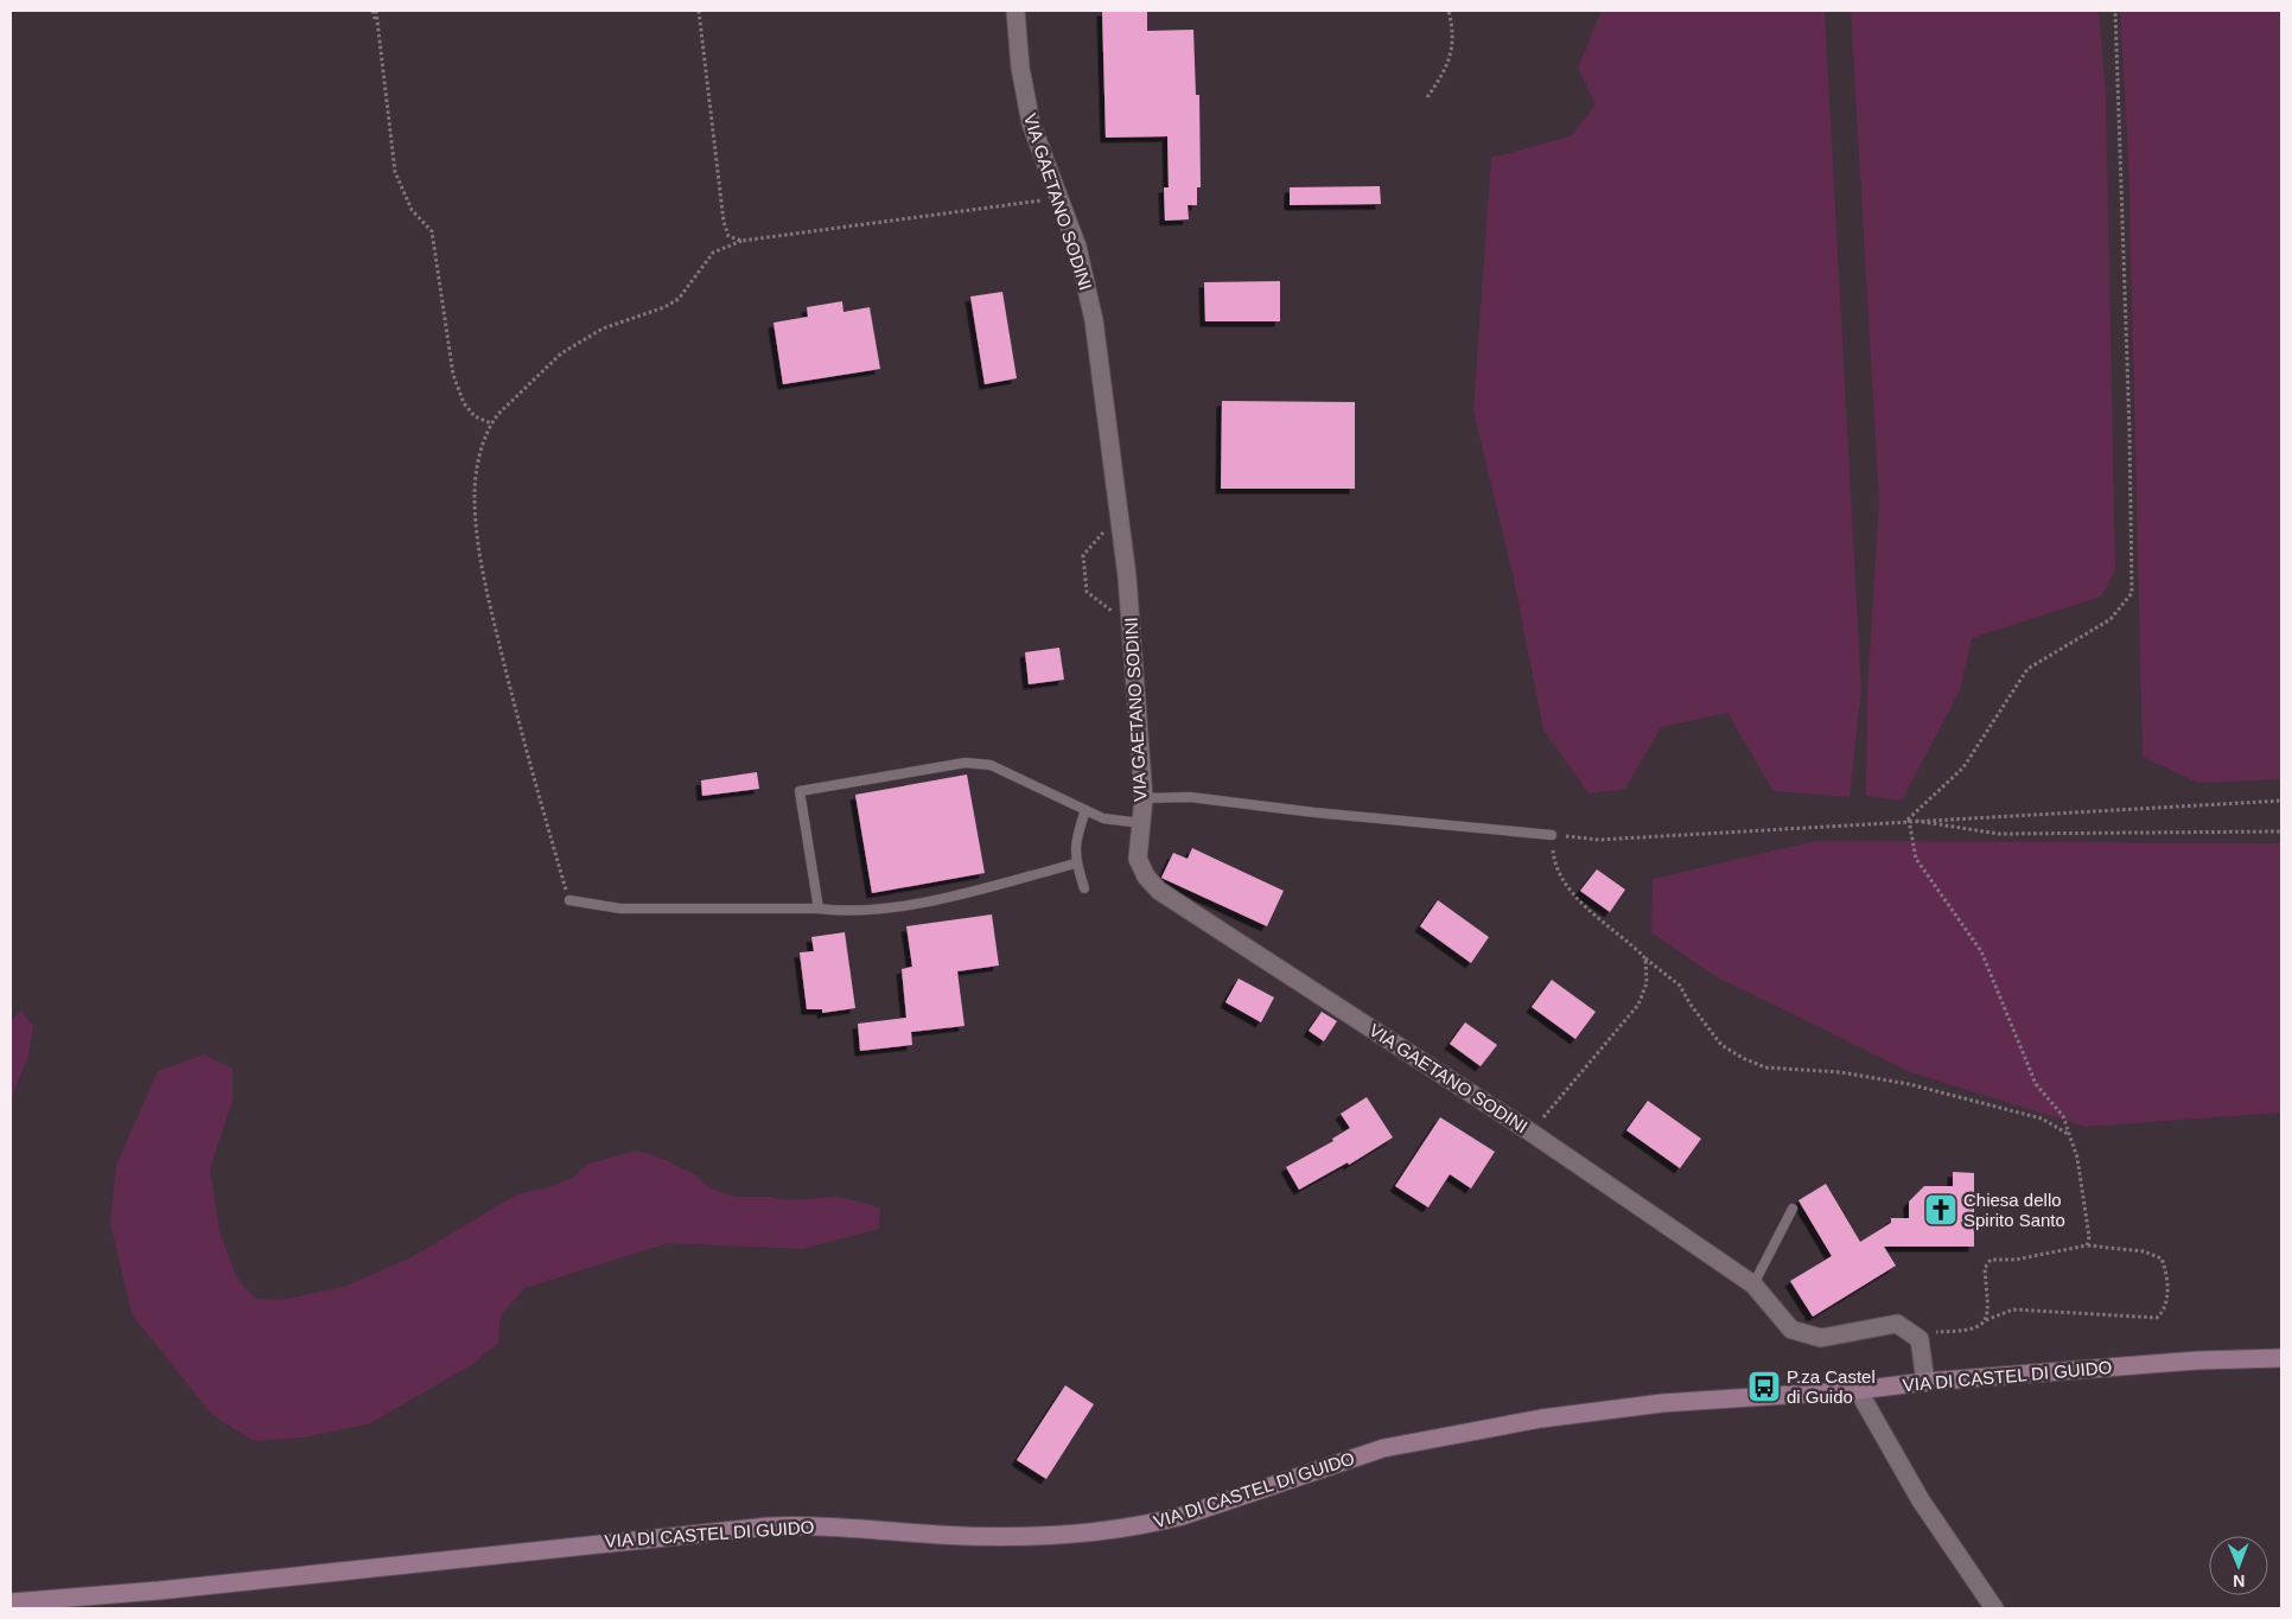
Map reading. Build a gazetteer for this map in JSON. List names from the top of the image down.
{
  "streets": {
    "street": ["VIA GAETANO SODINI", "VIA DI CASTEL DI GUIDO"]
  },
  "places": {
    "church": ["Chiesa dello Spirito Santo"],
    "bus stop": ["P.za Castel di Guido"]
  },
  "north": "bottom"
}
